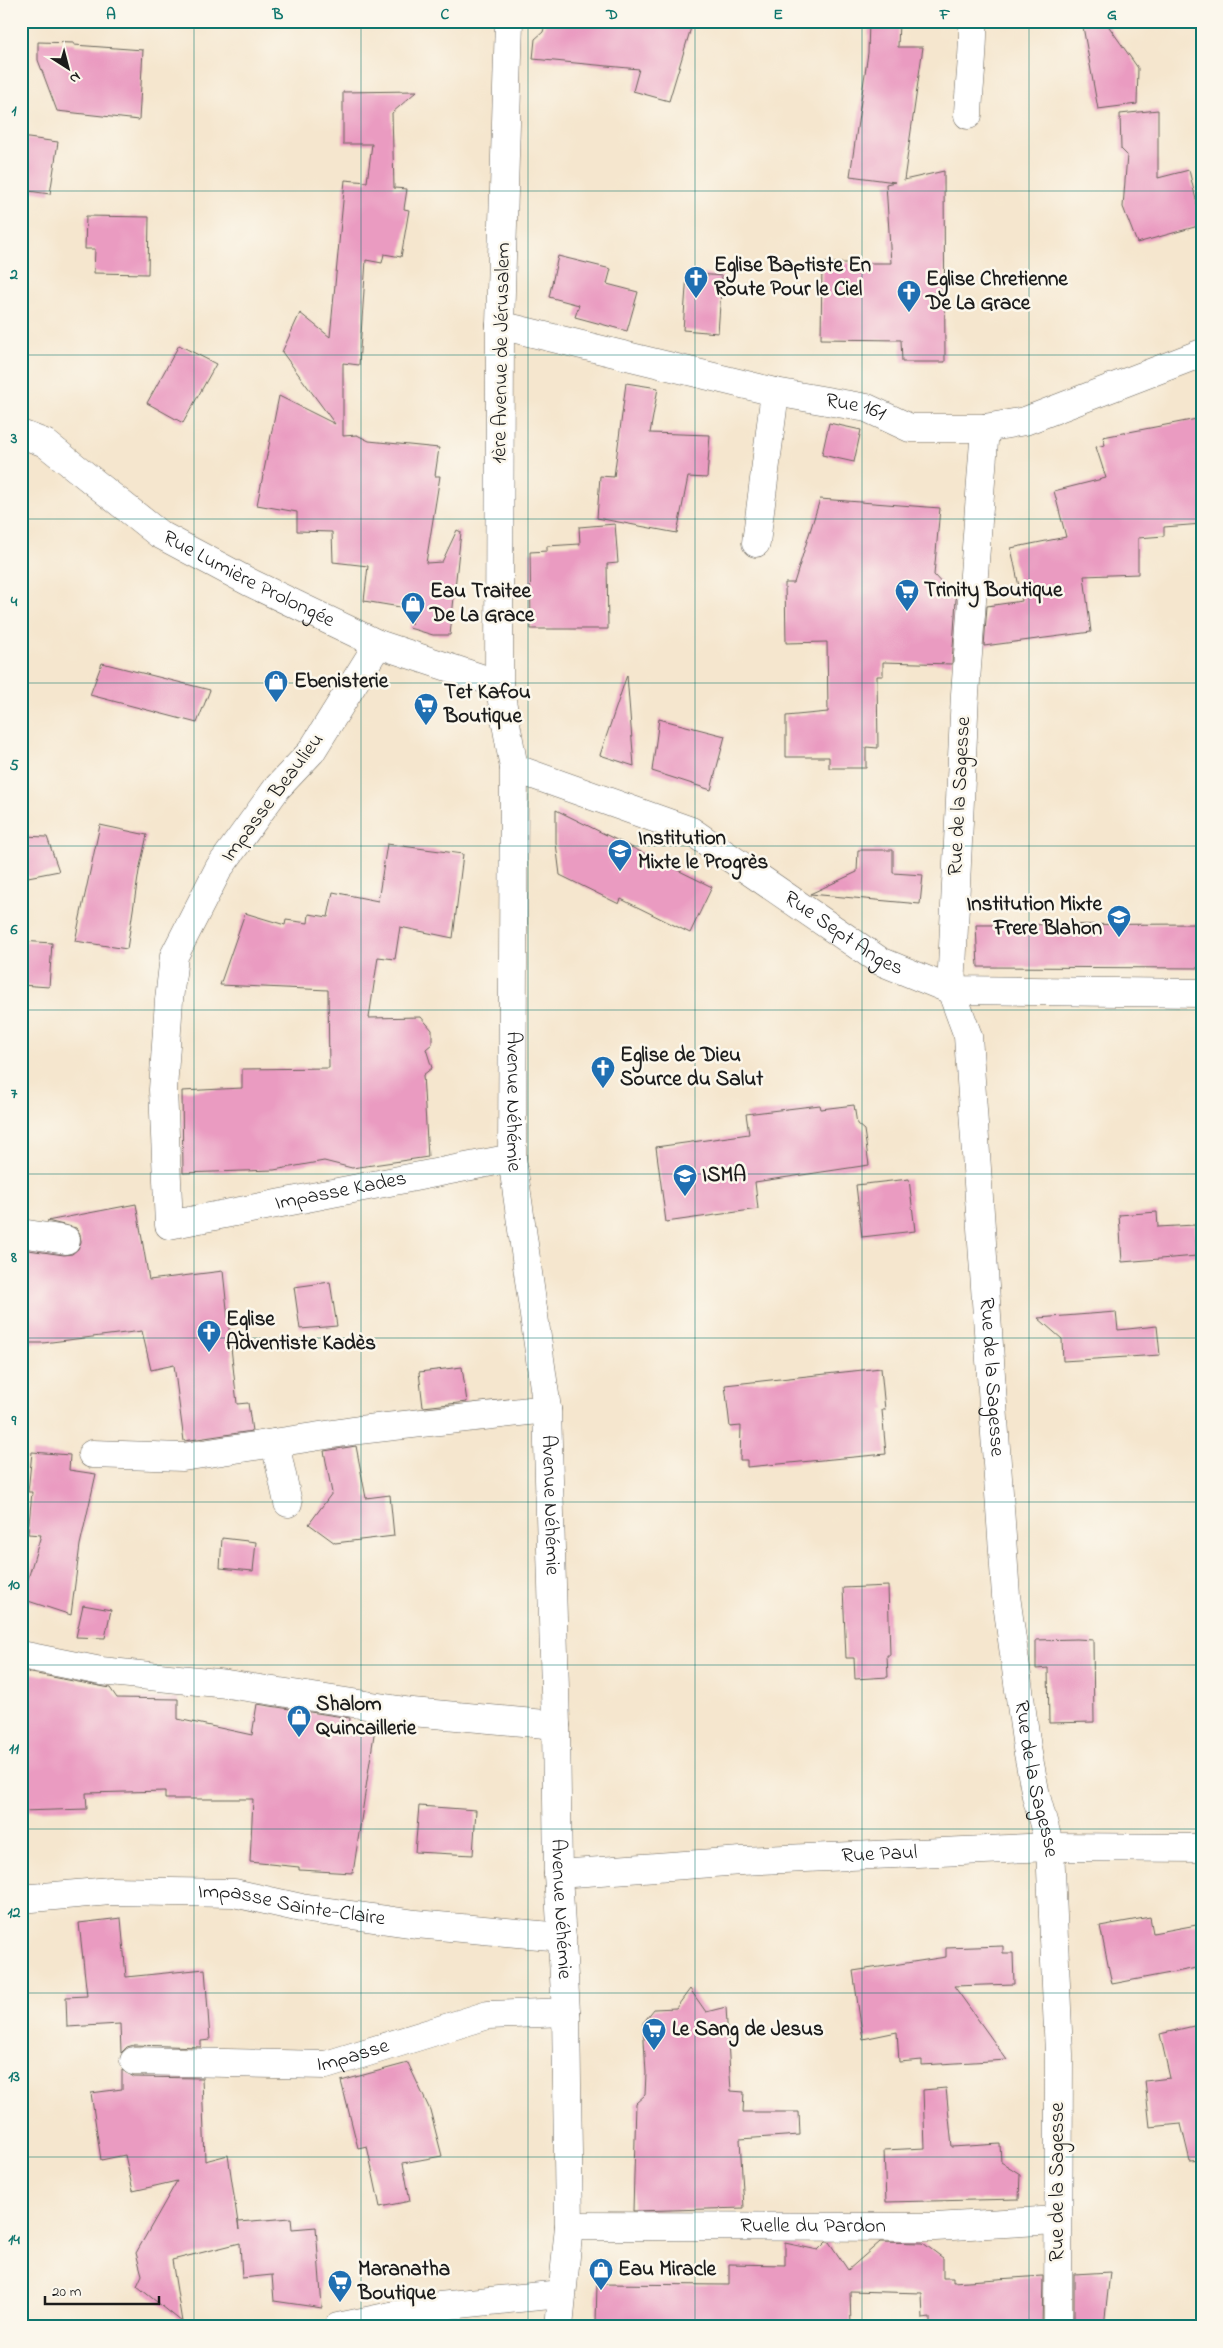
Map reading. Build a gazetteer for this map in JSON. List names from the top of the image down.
{
  "streets": {
    "street": [
      "1ère Avenue de Jérusalem",
      "Rue 161",
      "Rue Lumière Prolongée",
      "Rue de la Sagesse",
      "Impasse Beaulieu",
      "Rue Sept Anges",
      "Avenue Néhémie",
      "Impasse Kades",
      "Rue Paul",
      "Impasse Sainte-Claire",
      "Impasse",
      "Ruelle du Pardon"
    ]
  },
  "crossings": [
    ["1ère Avenue de Jérusalem", "Rue 161"],
    ["1ère Avenue de Jérusalem", "Rue Lumière Prolongée"],
    ["1ère Avenue de Jérusalem", "Avenue Néhémie"],
    ["Rue 161", "Rue de la Sagesse"],
    ["Rue Lumière Prolongée", "Impasse Beaulieu"],
    ["Rue Lumière Prolongée", "Avenue Néhémie"],
    ["Rue de la Sagesse", "Rue Sept Anges"],
    ["Rue de la Sagesse", "Rue Paul"],
    ["Rue de la Sagesse", "Ruelle du Pardon"],
    ["Impasse Beaulieu", "Impasse Kades"],
    ["Rue Sept Anges", "Avenue Néhémie"],
    ["Avenue Néhémie", "Impasse Kades"],
    ["Avenue Néhémie", "Rue Paul"],
    ["Avenue Néhémie", "Impasse Sainte-Claire"],
    ["Avenue Néhémie", "Impasse"],
    ["Avenue Néhémie", "Ruelle du Pardon"]
  ],
  "places": {
    "church": [
      "Eglise Baptiste En Route Pour le Ciel",
      "Eglise Chretienne De La Grace",
      "Eglise de Dieu Source du Salut",
      "Eglise Adventiste Kadès"
    ],
    "supermarket": [
      "Trinity Boutique",
      "Tet Kafou Boutique",
      "Le Sang de Jesus",
      "Maranatha Boutique"
    ],
    "shop": [
      "Eau Traitee De La Grace",
      "Ebenisterie",
      "Shalom Quincaillerie",
      "Eau Miracle"
    ],
    "school or university": ["Institution Mixte le Progrès", "Institution Mixte Frere Blahon", "ISMA"]
  },
  "scale_bar": "20 m",
  "north": "bottom right",
  "grid": {
    "columns": [
      "A",
      "B",
      "C",
      "D",
      "E",
      "F",
      "G"
    ],
    "rows": [
      "1",
      "2",
      "3",
      "4",
      "5",
      "6",
      "7",
      "8",
      "9",
      "10",
      "11",
      "12",
      "13",
      "14"
    ]
  }
}
